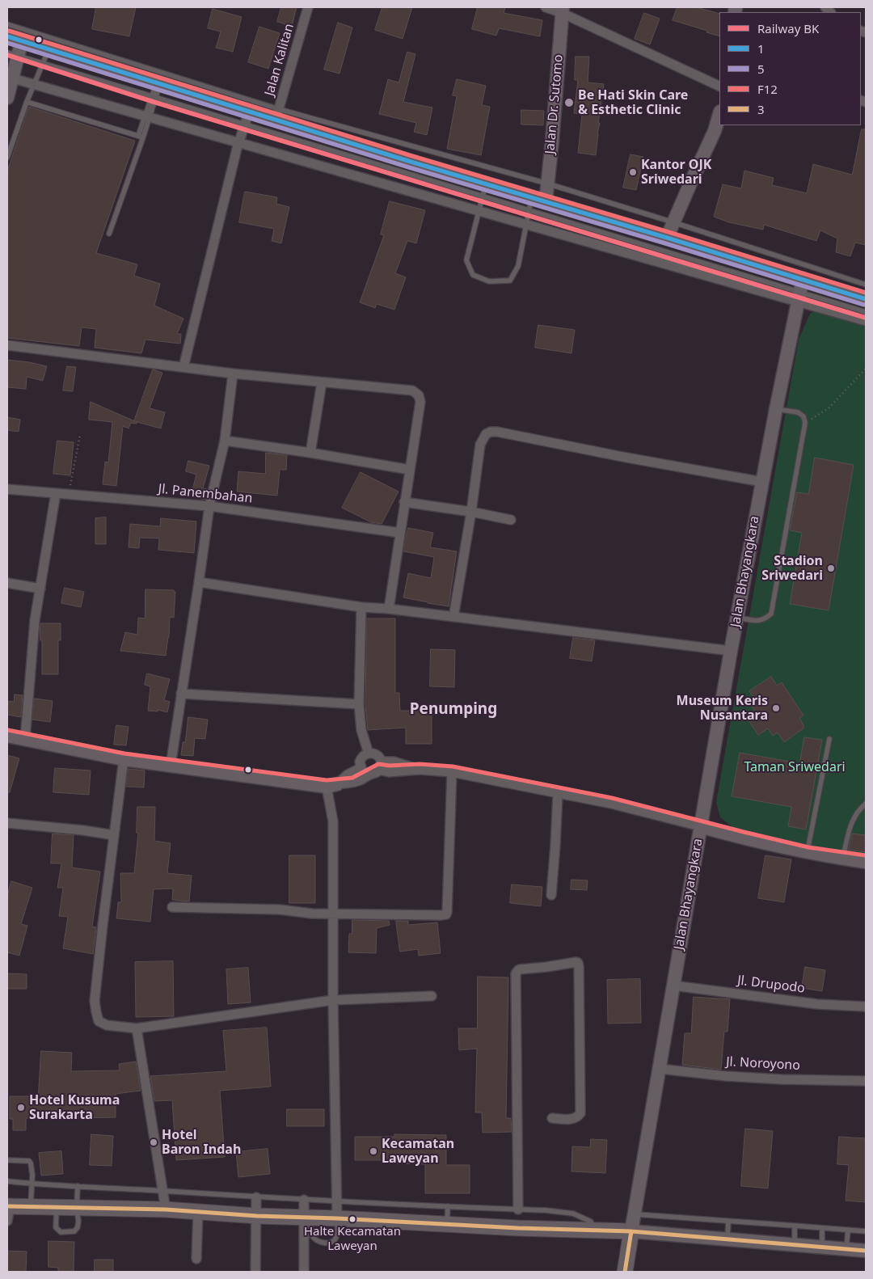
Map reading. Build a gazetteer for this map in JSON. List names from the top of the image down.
{
  "streets": {
    "main road": ["Jalan Dr. Sutomo", "Jalan Bhayangkara"],
    "street": [
      "Jalan Kalitan",
      "Jl. Panembahan",
      "Jl. Drupodo",
      "Jl. Noroyono"
    ]
  },
  "crossings": [
    ["Jalan Bhayangkara", "Jl. Drupodo"],
    ["Jalan Bhayangkara", "Jl. Noroyono"]
  ],
  "districts": ["Penumping"],
  "parks": ["Taman Sriwedari"],
  "places": [
    "Be Hati Skin Care & Esthetic Clinic",
    "Kantor OJK Sriwedari",
    "Stadion Sriwedari",
    "Museum Keris Nusantara",
    "Hotel Kusuma Surakarta",
    "Hotel Baron Indah",
    "Kecamatan Laweyan",
    "Halte Kecamatan Laweyan"
  ],
  "lines": [
    "transit line F12",
    "transit line 1",
    "transit line 5",
    "rail line BK",
    "transit line 3"
  ],
  "legend": [
    "Railway BK",
    "1",
    "5",
    "F12",
    "3"
  ]
}
